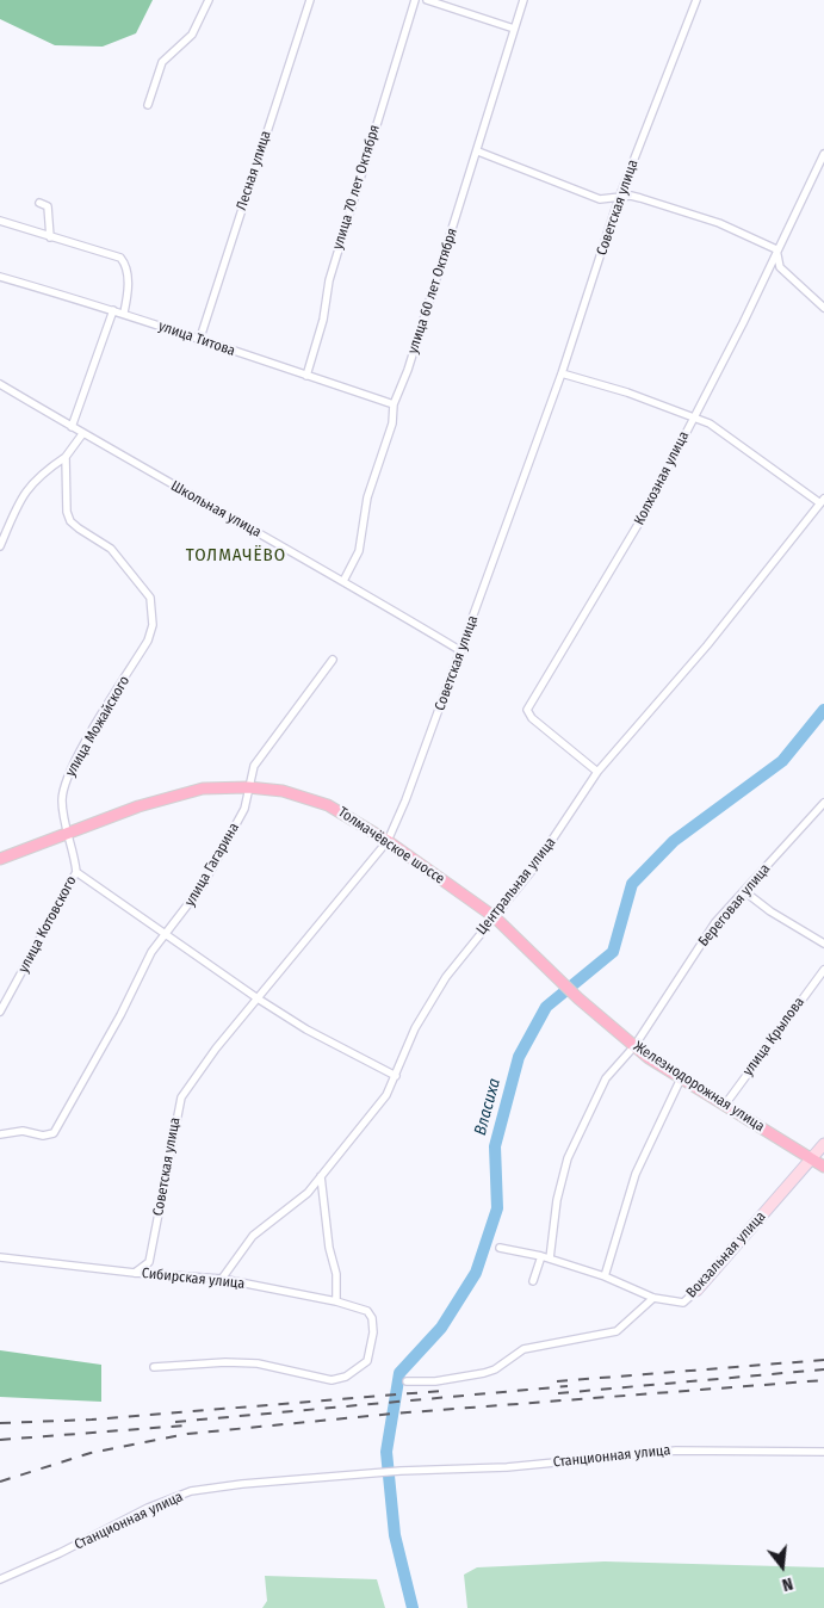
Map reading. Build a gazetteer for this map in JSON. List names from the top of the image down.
{
  "streets": {
    "main road": ["Толмачёвское шоссе", "Железнодорожная улица"],
    "street": [
      "Лесная улица",
      "улица 70 лет Октября",
      "Советская улица",
      "улица 60 лет Октября",
      "улица Титова",
      "Колхозная улица",
      "Школьная улица",
      "улица Можайского",
      "улица Гагарина",
      "Центральная улица",
      "Береговая улица",
      "улица Котовского",
      "улица Крылова",
      "Вокзальная улица",
      "Сибирская улица",
      "Станционная улица"
    ]
  },
  "crossings": [
    ["Лесная улица", "улица Титова"],
    ["улица 70 лет Октября", "улица Титова"],
    ["Советская улица", "Школьная улица"],
    ["Советская улица", "Толмачёвское шоссе"],
    ["Советская улица", "Сибирская улица"],
    ["улица 60 лет Октября", "улица Титова"],
    ["улица 60 лет Октября", "Школьная улица"],
    ["Колхозная улица", "Центральная улица"],
    ["улица Можайского", "Толмачёвское шоссе"],
    ["улица Можайского", "улица Котовского"],
    ["Толмачёвское шоссе", "улица Гагарина"],
    ["Толмачёвское шоссе", "Центральная улица"],
    ["Толмачёвское шоссе", "улица Котовского"],
    ["Толмачёвское шоссе", "Железнодорожная улица"],
    ["Центральная улица", "Сибирская улица"],
    ["Береговая улица", "Железнодорожная улица"],
    ["Береговая улица", "Вокзальная улица"],
    ["улица Крылова", "Железнодорожная улица"],
    ["Железнодорожная улица", "Вокзальная улица"]
  ],
  "districts": ["ТОЛМАЧЁВО"],
  "water": ["Власиха"],
  "north": "bottom"
}
